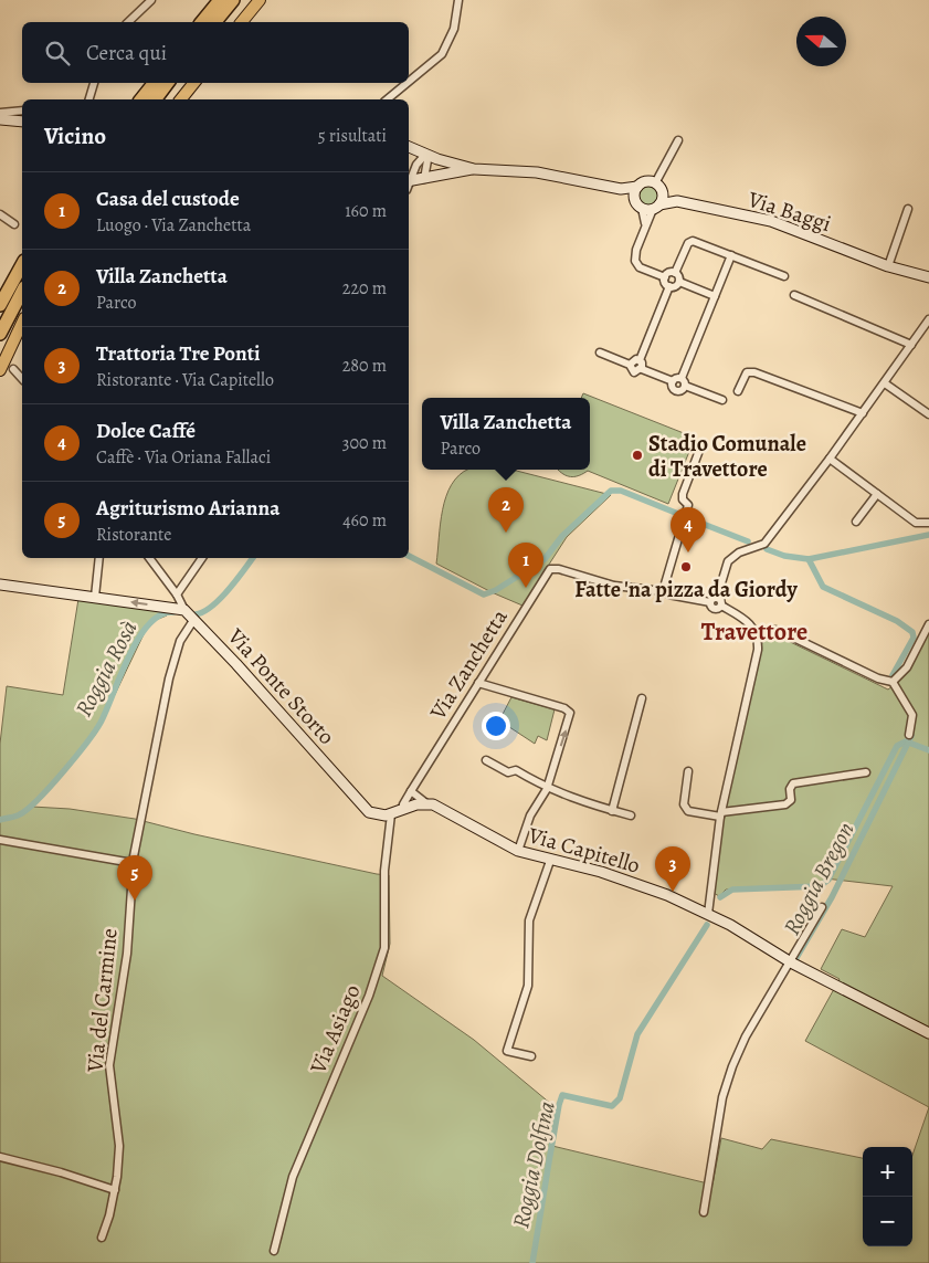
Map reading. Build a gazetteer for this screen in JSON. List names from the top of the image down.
{
  "streets": {
    "street": [
      "Via Baggi",
      "Via Zanchetta",
      "Via Ponte Storto",
      "Via Capitello",
      "Via del Carmine",
      "Via Asiago"
    ]
  },
  "crossings": [
    ["Via Zanchetta", "Via Capitello"],
    ["Via Ponte Storto", "Via del Carmine"],
    ["Via Ponte Storto", "Via Asiago"]
  ],
  "districts": ["Travettore"],
  "water": ["Roggia Rosà", "Roggia Bregon", "Roggia Dolfina"],
  "places": ["Stadio Comunale di Travettore", "Fatte 'na pizza da Giordy"],
  "north": "left",
  "page": {
    "search": "Cerca qui",
    "heading": ["Vicino", "5 risultati"],
    "list": [
      {
        "mark": "1",
        "name": "Casa del custode",
        "note": "Luogo · Via Zanchetta",
        "value": "160 m"
      },
      {
        "mark": "2",
        "name": "Villa Zanchetta",
        "note": "Parco",
        "value": "220 m"
      },
      {
        "mark": "3",
        "name": "Trattoria Tre Ponti",
        "note": "Ristorante · Via Capitello",
        "value": "280 m"
      },
      {
        "mark": "4",
        "name": "Dolce Caffé",
        "note": "Caffè · Via Oriana Fallaci",
        "value": "300 m"
      },
      {
        "mark": "5",
        "name": "Agriturismo Arianna",
        "note": "Ristorante",
        "value": "460 m"
      }
    ],
    "popup": ["Villa Zanchetta", "Parco"],
    "pins": [
      "2",
      "4",
      "1",
      "3",
      "5"
    ],
    "map_buttons": ["+", "−"]
  }
}
